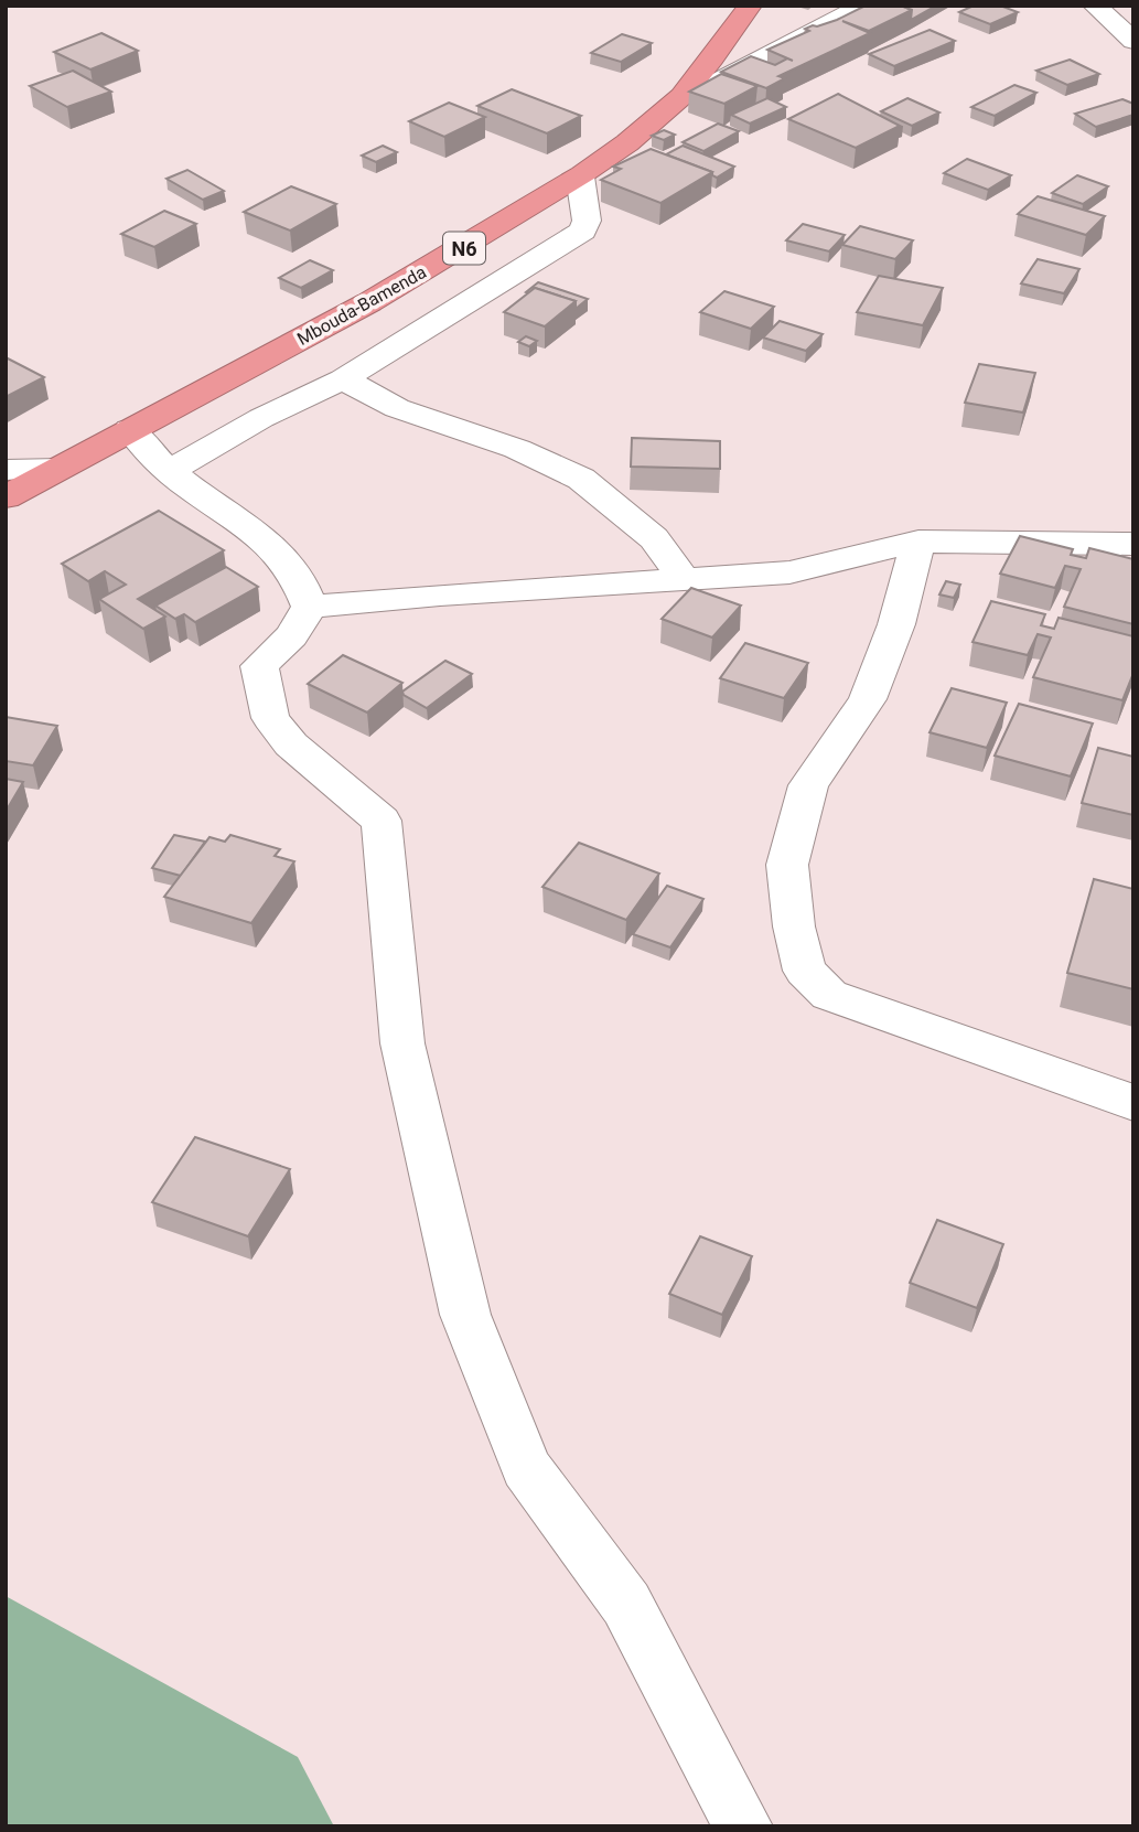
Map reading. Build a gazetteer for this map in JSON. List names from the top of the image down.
{
  "streets": {
    "highway": ["N6", "Mbouda-Bamenda"]
  }
}
